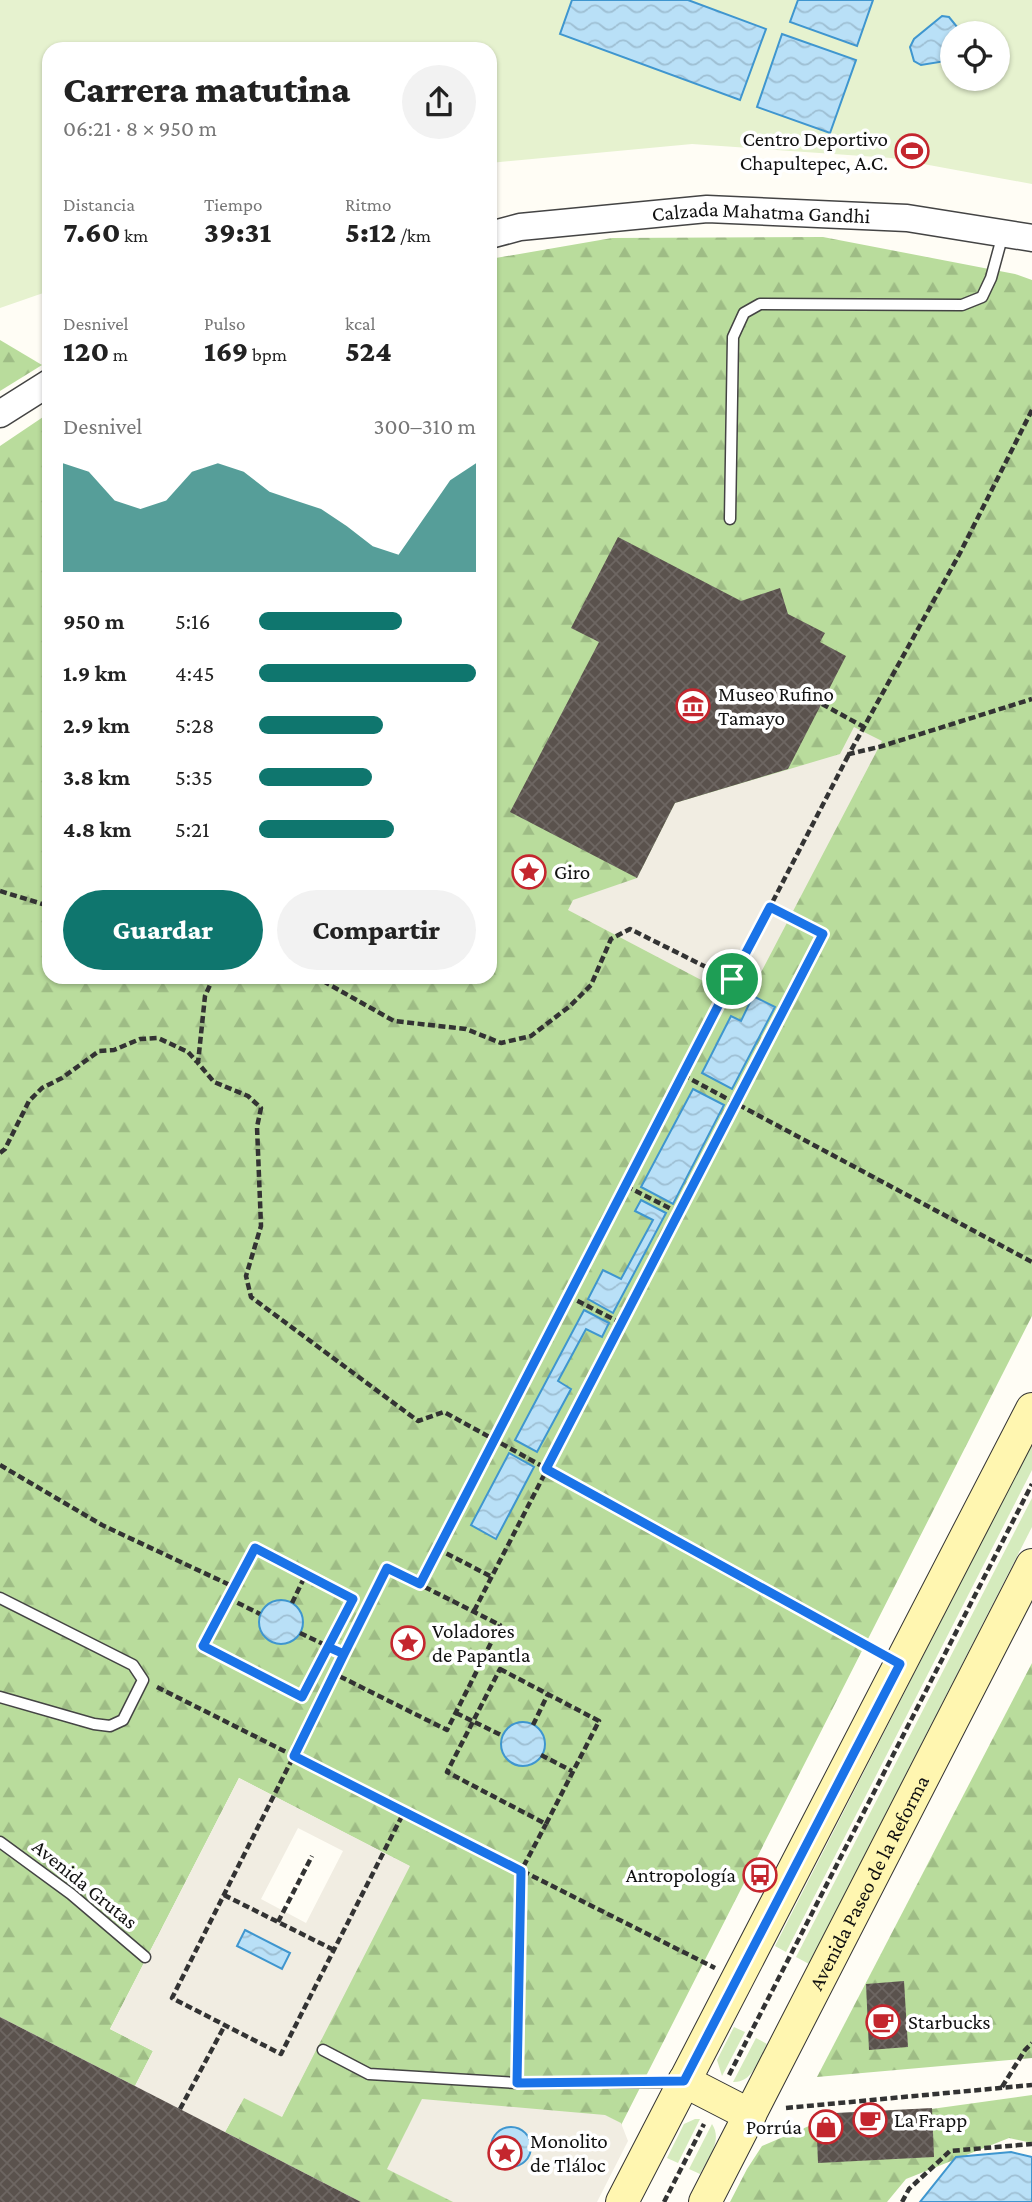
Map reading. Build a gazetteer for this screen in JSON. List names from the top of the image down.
{
  "streets": {
    "main road": ["Avenida Paseo de la Reforma"],
    "street": ["Calzada Mahatma Gandhi"],
    "lane": ["Avenida Grutas"]
  },
  "places": {
    "sports": ["Centro Deportivo Chapultepec, A.C."],
    "museum": ["Museo Rufino Tamayo"],
    "place": ["Giro", "Voladores de Papantla", "Monolito de Tláloc"],
    "bus stop": ["Antropología"],
    "cafe": ["Starbucks", "La Frapp"],
    "shop": ["Porrúa"]
  },
  "page": {
    "heading": ["Carrera matutina", "06:21 · 8 × 950 m"],
    "stats": [
      ["Distancia", "7.60 km"],
      ["Tiempo", "39:31"],
      ["Ritmo", "5:12 /km"],
      ["Desnivel", "120 m"],
      ["Pulso", "169 bpm"],
      ["kcal", "524"]
    ],
    "chart": ["Desnivel", "300–310 m"],
    "list": [
      {
        "name": "950 m",
        "note": "5:16"
      },
      {
        "name": "1.9 km",
        "note": "4:45"
      },
      {
        "name": "2.9 km",
        "note": "5:28"
      },
      {
        "name": "3.8 km",
        "note": "5:35"
      },
      {
        "name": "4.8 km",
        "note": "5:21"
      }
    ],
    "buttons": ["Guardar", "Compartir"]
  }
}
